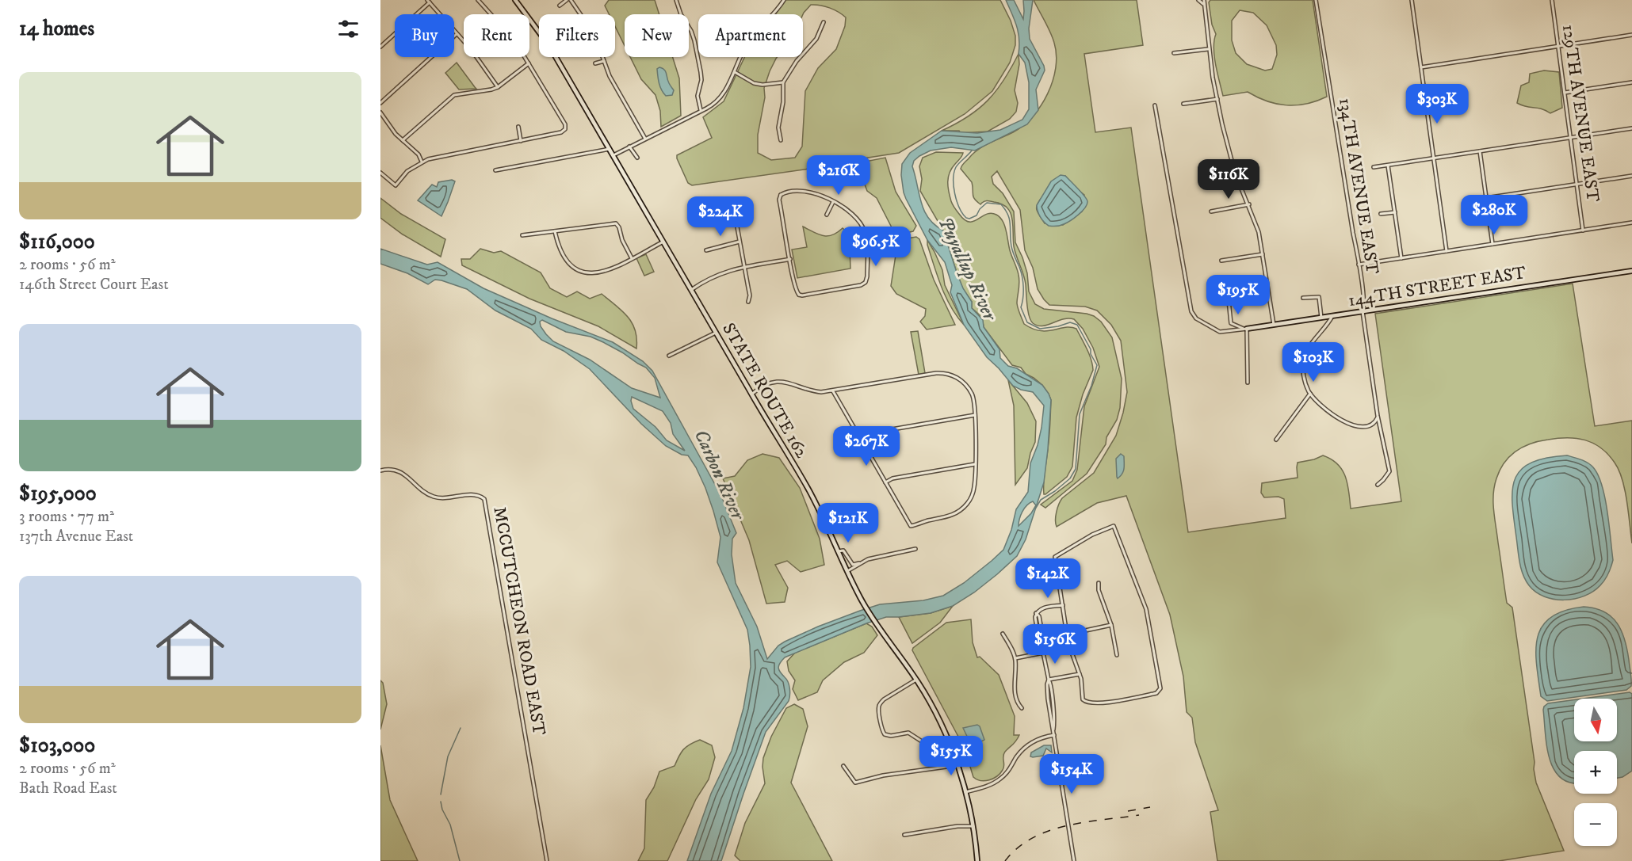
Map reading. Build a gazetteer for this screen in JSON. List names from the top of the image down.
{
  "streets": {
    "main road": ["144TH STREET EAST", "STATE ROUTE 162"],
    "street": ["129TH AVENUE EAST", "134TH AVENUE EAST", "MCCUTCHEON ROAD EAST"]
  },
  "crossings": [
    ["134TH AVENUE EAST", "144TH STREET EAST"]
  ],
  "water": ["Puyallup River", "Carbon River"],
  "north": "bottom",
  "page": {
    "heading": "14 homes",
    "chip": [
      "Buy",
      "Rent",
      "Filters",
      "New",
      "Apartment"
    ],
    "list": [
      {
        "name": "$116,000",
        "note": "2 rooms · 56 m² · 146th Street Court East"
      },
      {
        "name": "$195,000",
        "note": "3 rooms · 77 m² · 137th Avenue East"
      },
      {
        "name": "$103,000",
        "note": "2 rooms · 56 m² · Bath Road East"
      }
    ],
    "price": [
      "$303K",
      "$216K",
      "$116K",
      "$280K",
      "$224K",
      "$96.5K",
      "$195K",
      "$103K",
      "$267K",
      "$121K",
      "$142K",
      "$156K",
      "$155K",
      "$154K"
    ],
    "map_buttons": ["+", "−"]
  }
}
